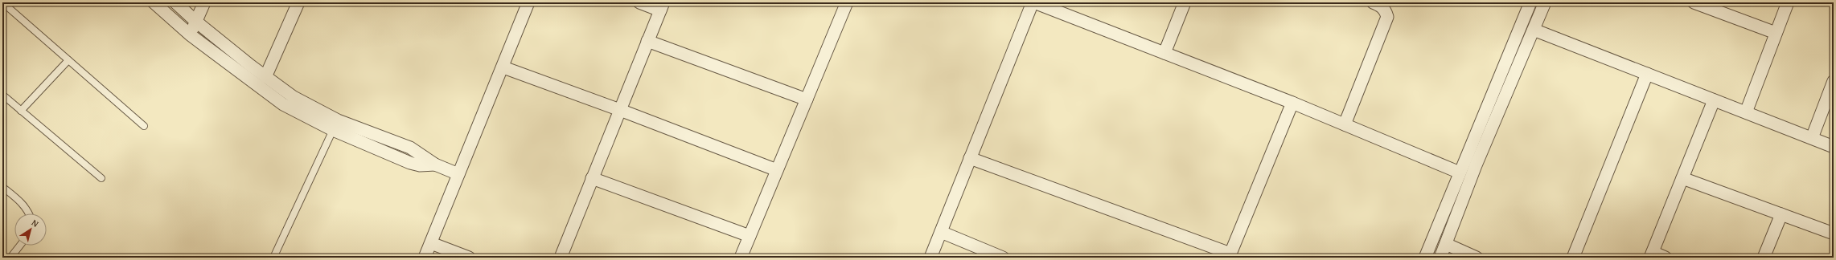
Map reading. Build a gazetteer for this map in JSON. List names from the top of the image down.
{
  "north": "top right"
}
